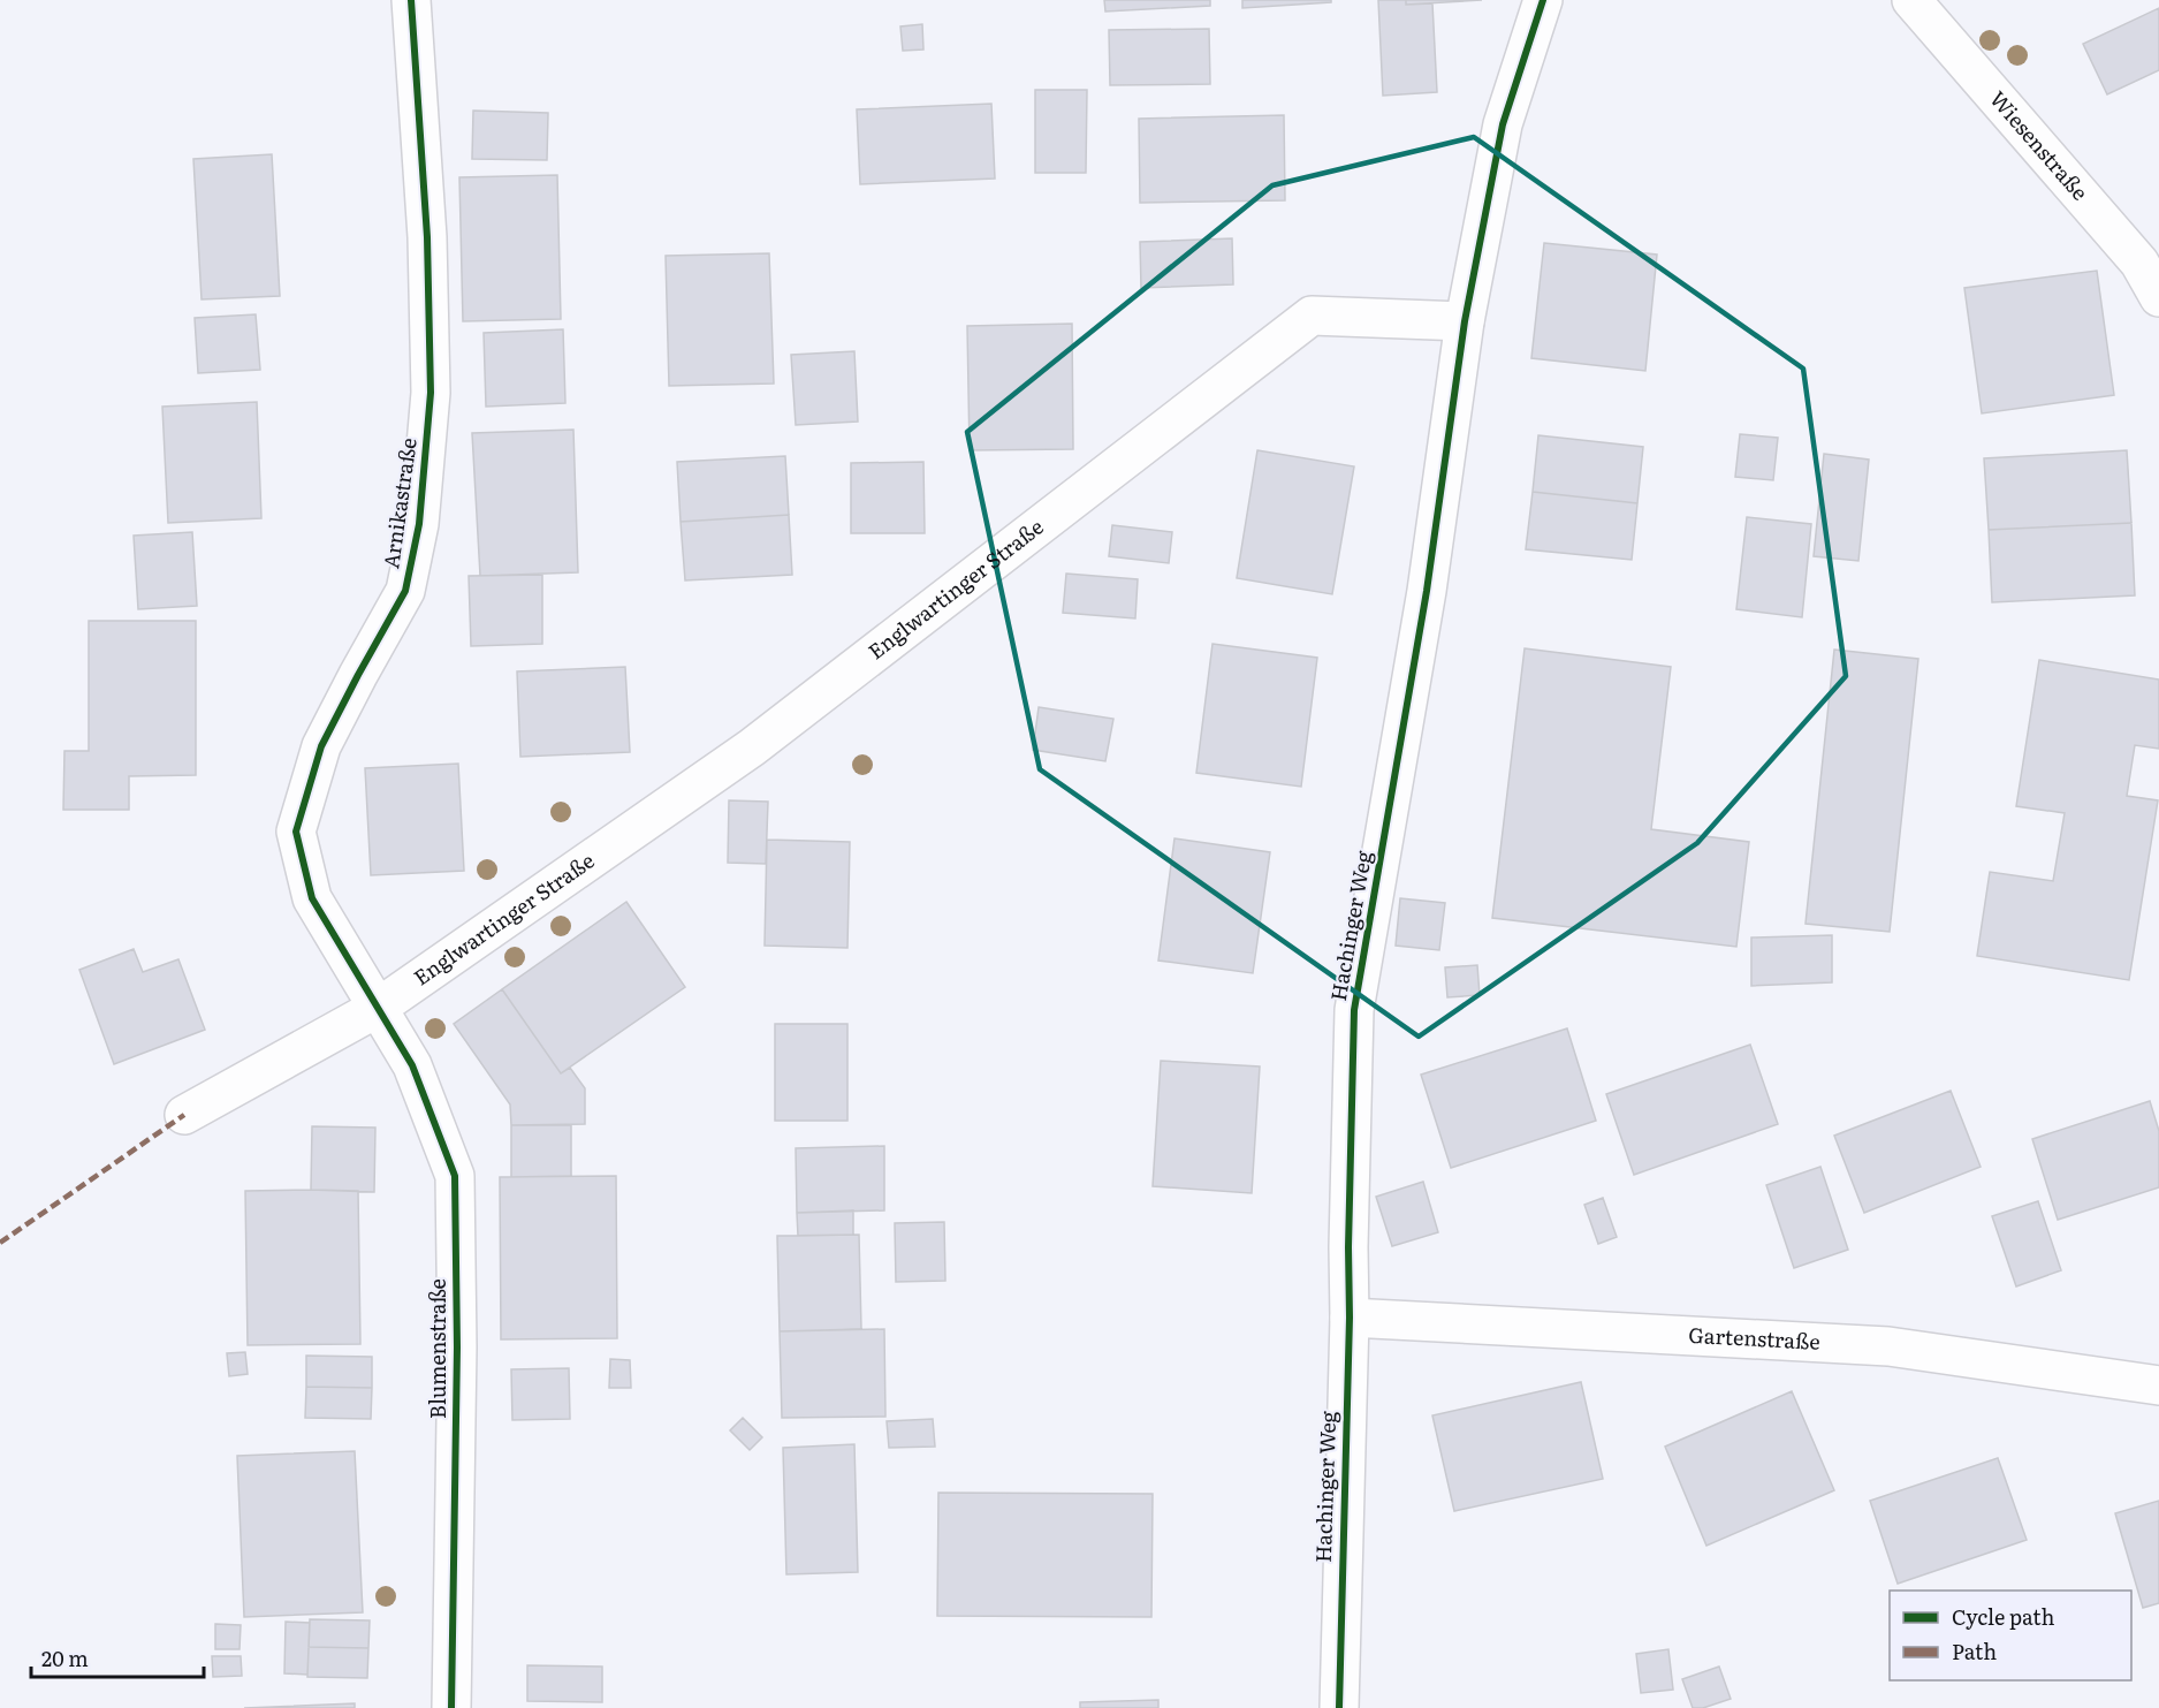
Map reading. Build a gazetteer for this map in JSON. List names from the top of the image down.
{
  "streets": {
    "street": [
      "Wiesenstraße",
      "Arnikastraße",
      "Englwartinger Straße",
      "Hachinger Weg",
      "Gartenstraße",
      "Blumenstraße"
    ]
  },
  "crossings": [
    ["Arnikastraße", "Englwartinger Straße"],
    ["Arnikastraße", "Blumenstraße"],
    ["Englwartinger Straße", "Hachinger Weg"],
    ["Englwartinger Straße", "Blumenstraße"],
    ["Hachinger Weg", "Gartenstraße"]
  ],
  "legend": ["Cycle path", "Path"],
  "scale_bar": "20 m"
}
